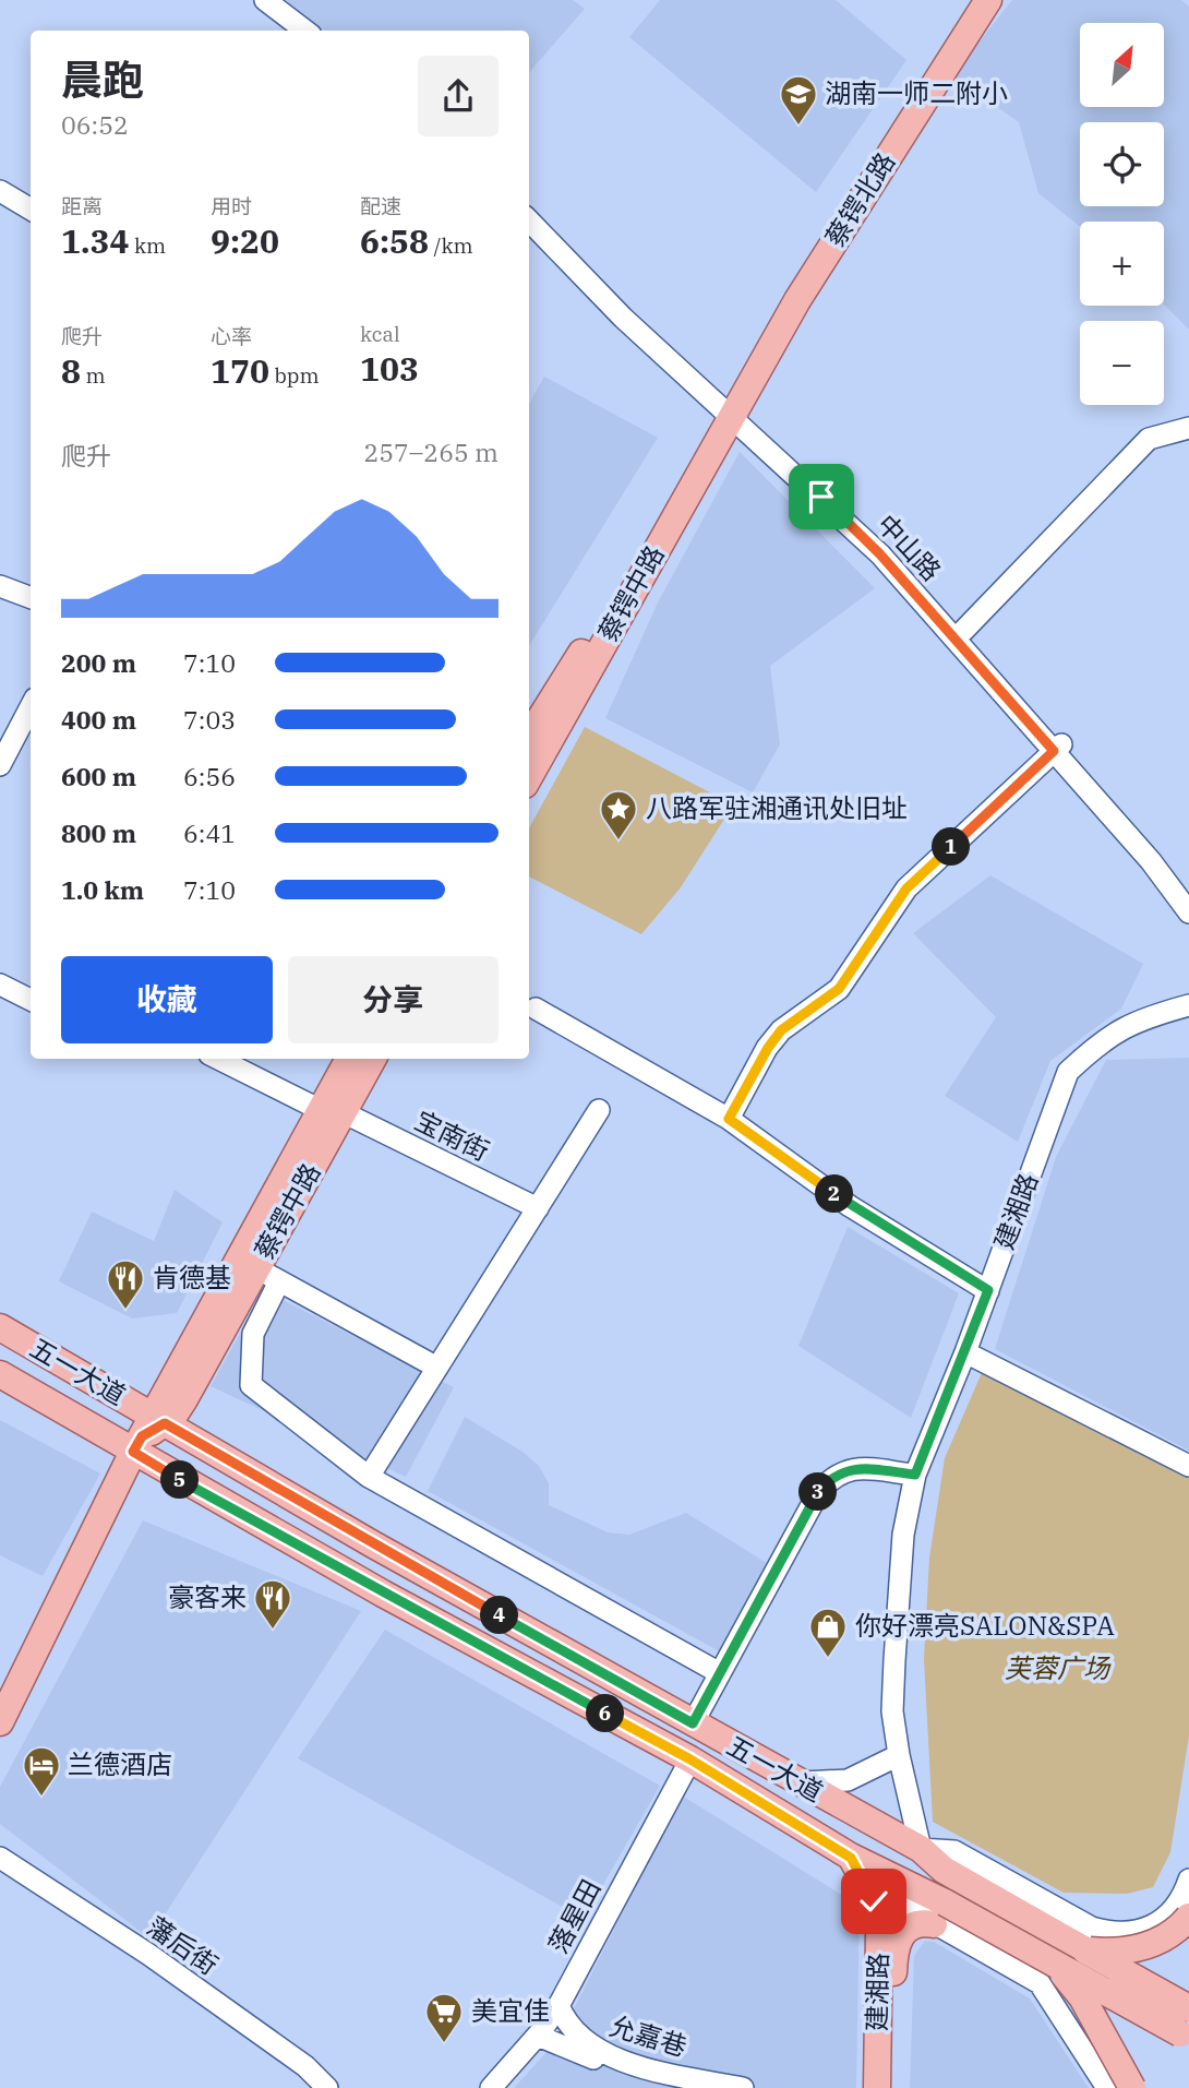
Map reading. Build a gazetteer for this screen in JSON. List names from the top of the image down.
{
  "streets": {
    "main road": [
      "蔡锷北路",
      "蔡锷中路",
      "建湘路",
      "五一大道"
    ],
    "street": [
      "中山路",
      "宝南街",
      "落星田",
      "藩后街",
      "允嘉巷"
    ]
  },
  "crossings": [
    ["蔡锷北路", "中山路"],
    ["蔡锷北路", "蔡锷中路"],
    ["中山路", "蔡锷中路"],
    ["蔡锷中路", "宝南街"],
    ["蔡锷中路", "五一大道"],
    ["建湘路", "五一大道"],
    ["五一大道", "落星田"],
    ["落星田", "允嘉巷"]
  ],
  "parks": ["芙蓉广场"],
  "places": {
    "school or university": ["湖南一师二附小"],
    "place": ["八路军驻湘通讯处旧址"],
    "restaurant": ["肯德基", "豪客来"],
    "shop": ["你好漂亮SALON&SPA"],
    "hotel": ["兰德酒店"],
    "supermarket": ["美宜佳"]
  },
  "north": "top right",
  "page": {
    "map_buttons": ["+", "−"],
    "heading": ["晨跑", "06:52"],
    "stats": [
      ["距离", "1.34 km"],
      ["用时", "9:20"],
      ["配速", "6:58 /km"],
      ["爬升", "8 m"],
      ["心率", "170 bpm"],
      ["kcal", "103"]
    ],
    "chart": ["爬升", "257–265 m"],
    "list": [
      {
        "name": "200 m",
        "note": "7:10"
      },
      {
        "name": "400 m",
        "note": "7:03"
      },
      {
        "name": "600 m",
        "note": "6:56"
      },
      {
        "name": "800 m",
        "note": "6:41"
      },
      {
        "name": "1.0 km",
        "note": "7:10"
      }
    ],
    "pins": [
      "1",
      "2",
      "5",
      "3",
      "4",
      "6"
    ],
    "buttons": ["收藏", "分享"]
  }
}
